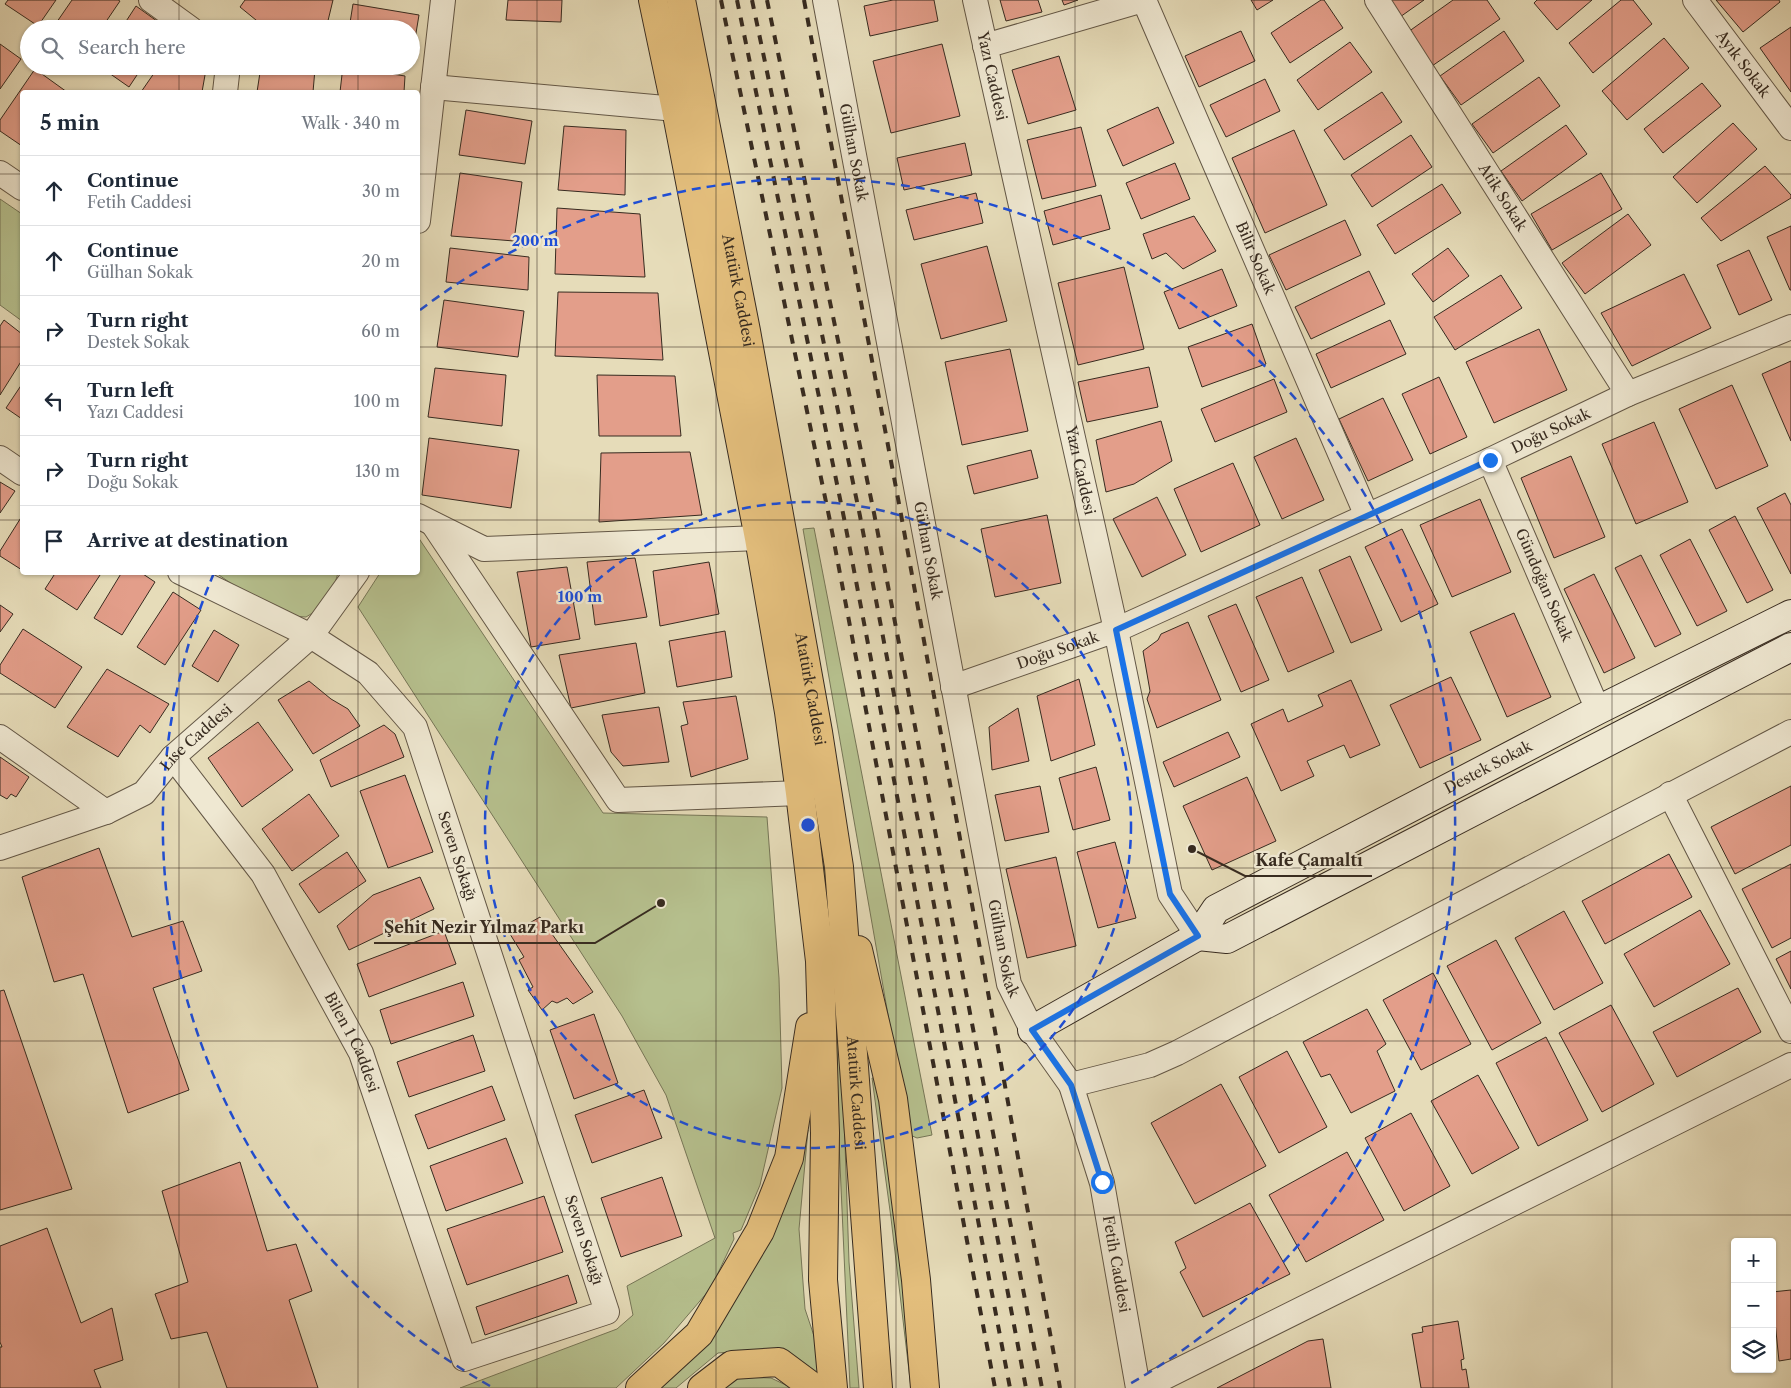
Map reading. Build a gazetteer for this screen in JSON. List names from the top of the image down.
{
  "streets": {
    "main road": ["Atatürk Caddesi"],
    "street": [
      "Ayık Sokak",
      "Yazı Caddesi",
      "Gülhan Sokak",
      "Atik Sokak",
      "Bilir Sokak",
      "Doğu Sokak",
      "Gündoğan Sokak",
      "Lise Caddesi",
      "Destek Sokak",
      "Seven Sokağı",
      "Bilen 1 Caddesi",
      "Fetih Caddesi"
    ]
  },
  "crossings": [
    ["Yazı Caddesi", "Doğu Sokak"],
    ["Yazı Caddesi", "Destek Sokak"],
    ["Gülhan Sokak", "Doğu Sokak"],
    ["Gülhan Sokak", "Destek Sokak"],
    ["Gülhan Sokak", "Fetih Caddesi"],
    ["Atik Sokak", "Doğu Sokak"],
    ["Bilir Sokak", "Doğu Sokak"],
    ["Doğu Sokak", "Gündoğan Sokak"],
    ["Gündoğan Sokak", "Destek Sokak"],
    ["Lise Caddesi", "Seven Sokağı"],
    ["Lise Caddesi", "Bilen 1 Caddesi"],
    ["Seven Sokağı", "Bilen 1 Caddesi"]
  ],
  "places": ["Kafe Çamaltı", "Şehit Nezir Yılmaz Parkı"],
  "page": {
    "search": "Search here",
    "heading": ["5 min", "Walk · 340 m"],
    "list": [
      ["Continue", "Fetih Caddesi", "30 m"],
      ["Continue", "Gülhan Sokak", "20 m"],
      ["Turn right", "Destek Sokak", "60 m"],
      ["Turn left", "Yazı Caddesi", "100 m"],
      ["Turn right", "Doğu Sokak", "130 m"],
      "Arrive at destination"
    ],
    "map_buttons": ["+", "−"]
  },
  "rings": ["200 m", "100 m"]
}
